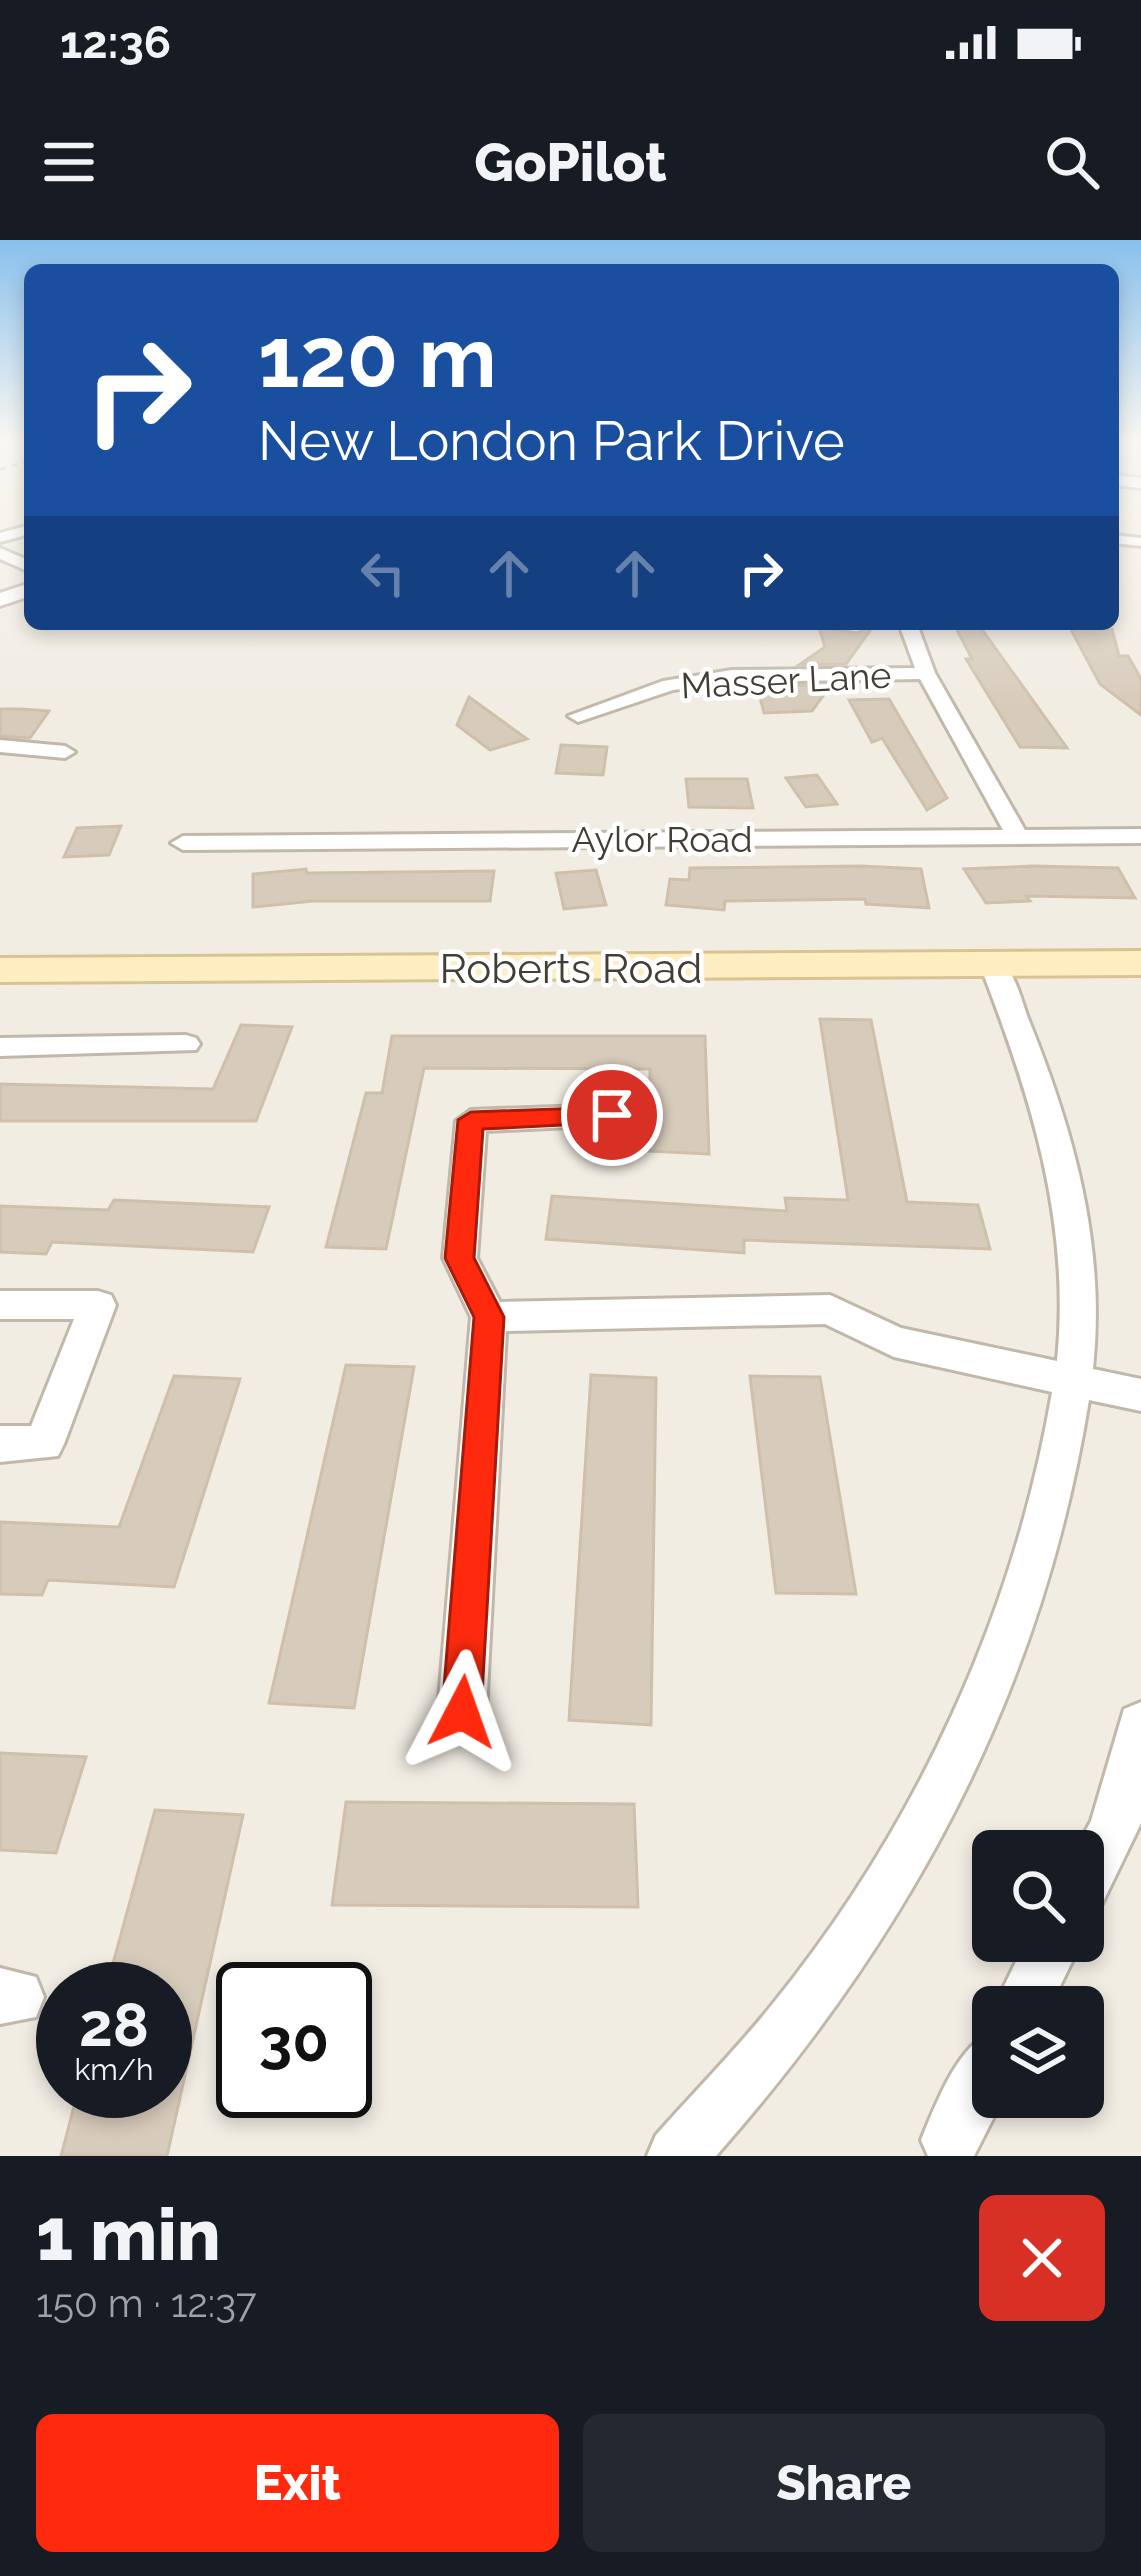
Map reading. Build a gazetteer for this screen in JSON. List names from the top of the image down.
{
  "streets": {
    "main road": ["Roberts Road"],
    "street": ["Masser Lane", "Aylor Road"]
  },
  "page": {
    "status": "12:36",
    "header": "GoPilot",
    "turn": ["120 m", "New London Park Drive"],
    "speed": "28 km/h",
    "limit": "30",
    "heading": ["1 min", "150 m · 12:37"],
    "buttons": ["Exit", "Share"]
  }
}
